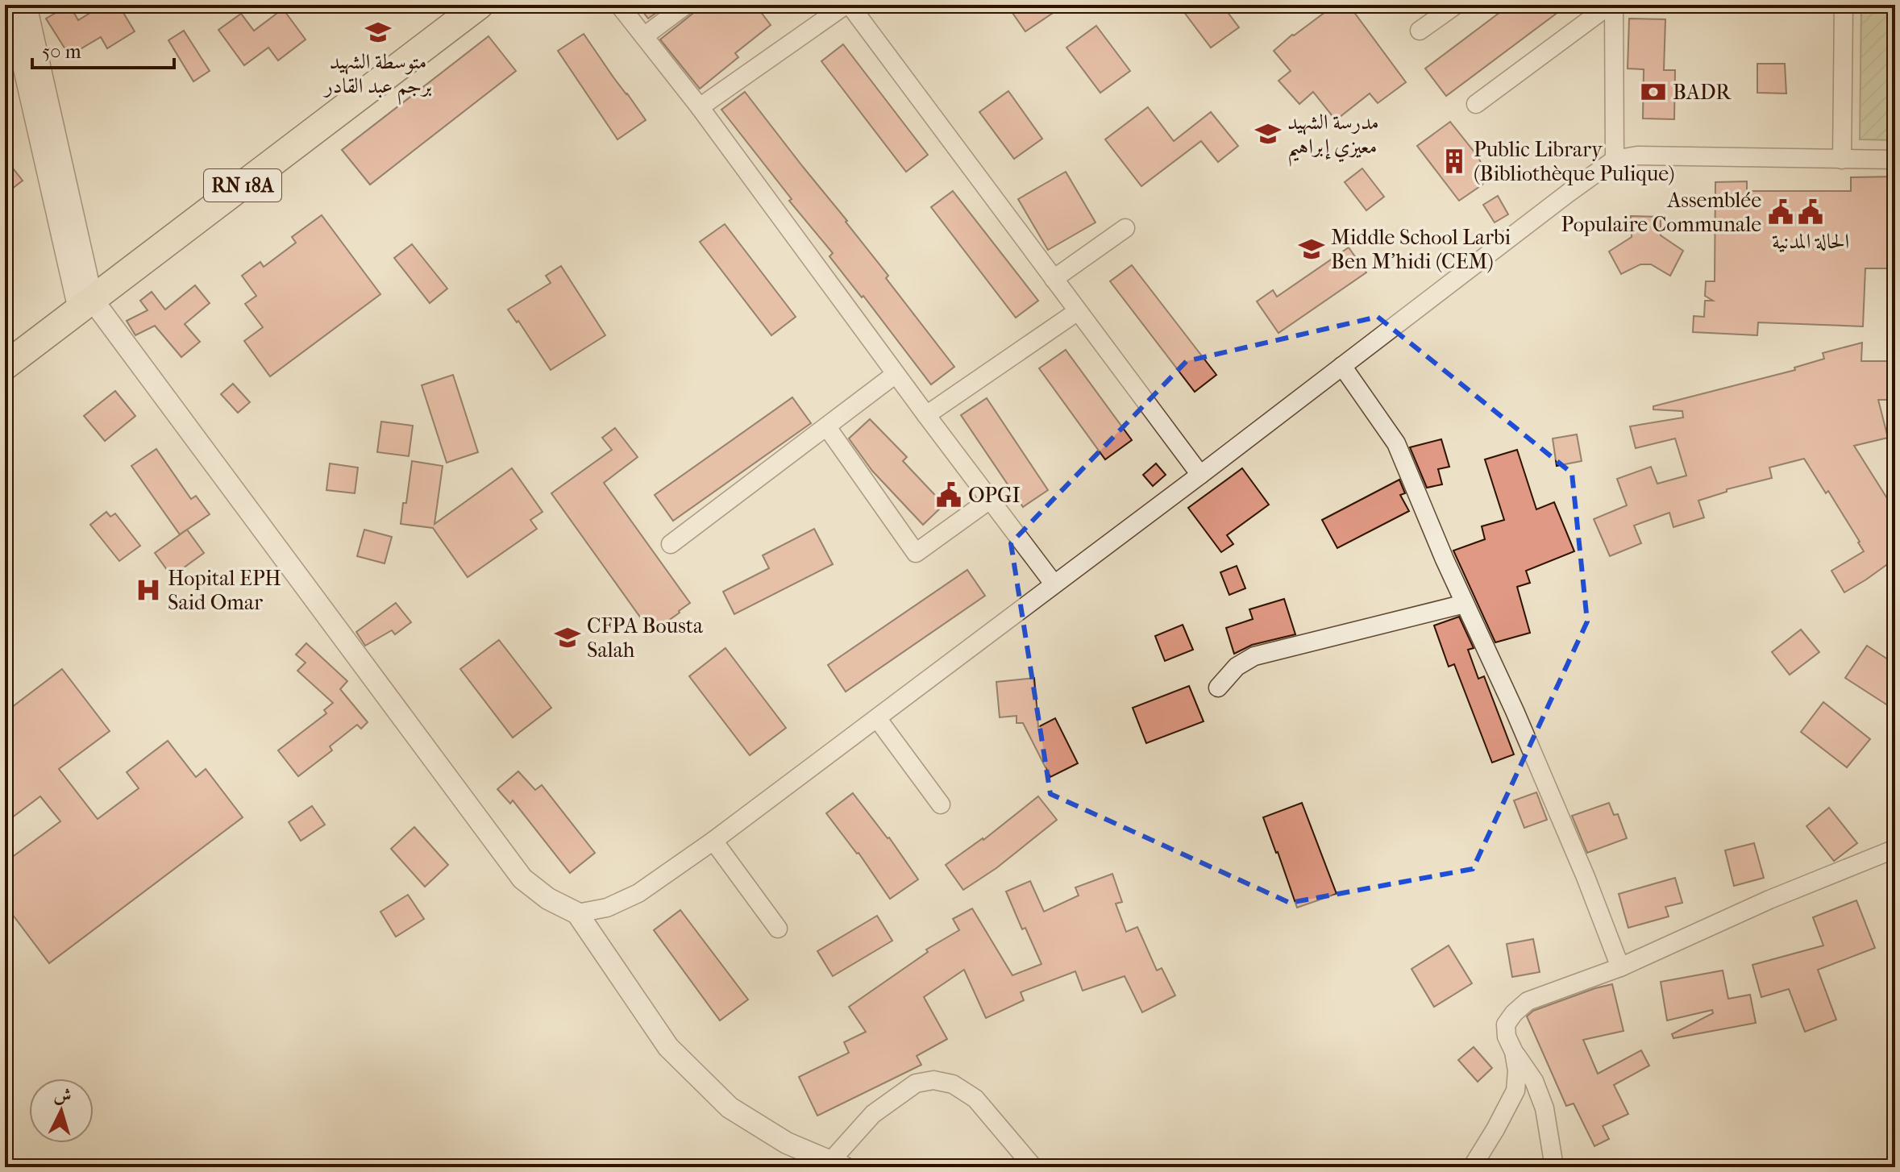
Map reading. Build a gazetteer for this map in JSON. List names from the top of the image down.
{
  "streets": {
    "main road": ["RN 18A"]
  },
  "places": {
    "school or university": [
      "متوسطة الشهيد برجم عبد القادر",
      "مدرسة الشهيد معيزي إبراهيم",
      "Middle School Larbi Ben M'hidi (CEM)",
      "CFPA Bousta Salah"
    ],
    "bank": ["BADR"],
    "building": ["Public Library (Bibliothèque Pulique)"],
    "public building": ["Assemblée Populaire Communale", "الحالة المدنية", "OPGI"],
    "hospital": ["Hopital EPH Said Omar"]
  },
  "scale_bar": "50 m",
  "north": "top"
}
